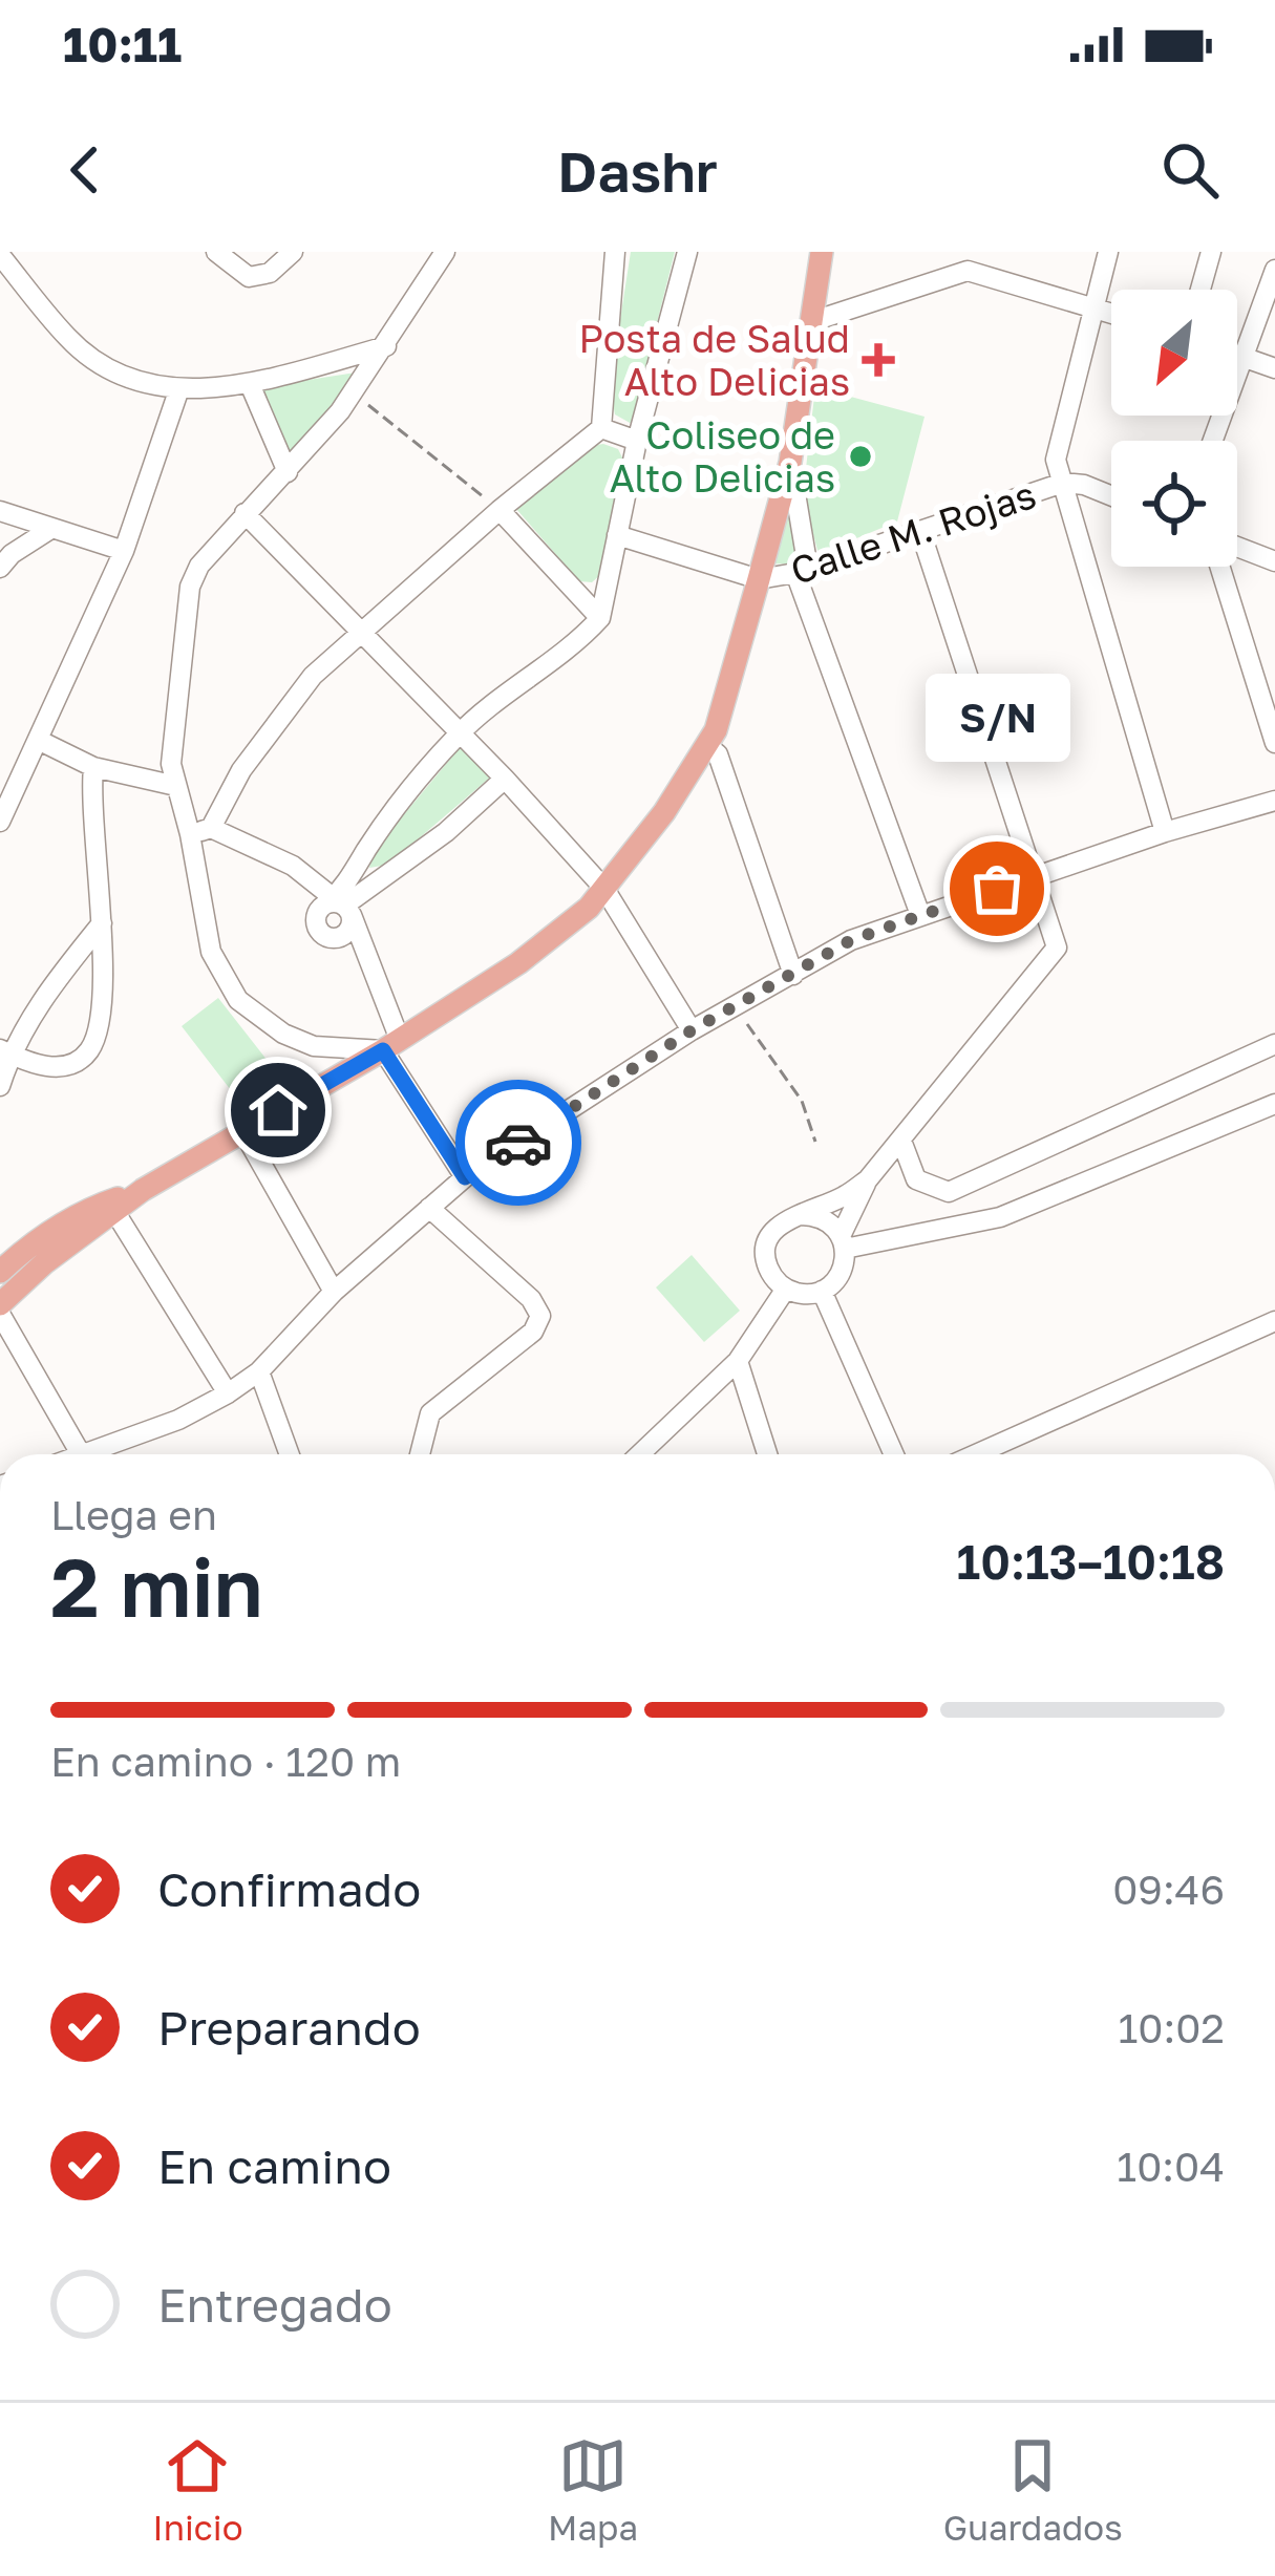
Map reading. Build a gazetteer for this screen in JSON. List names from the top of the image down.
{
  "streets": {
    "street": ["Calle M. Rojas"]
  },
  "places": {
    "health": ["Posta de Salud Alto Delicias"],
    "other": ["Coliseo de Alto Delicias", "S/N"]
  },
  "north": "bottom left",
  "page": {
    "status": "10:11",
    "header": "Dashr",
    "bubble": "S/N",
    "heading": ["2 min", "Llega en", "10:13–10:18"],
    "bar": "En camino · 120 m",
    "list": [
      ["Confirmado", "09:46"],
      ["Preparando", "10:02"],
      ["En camino", "10:04"],
      "Entregado"
    ],
    "tabs": ["Inicio", "Mapa", "Guardados"]
  }
}
